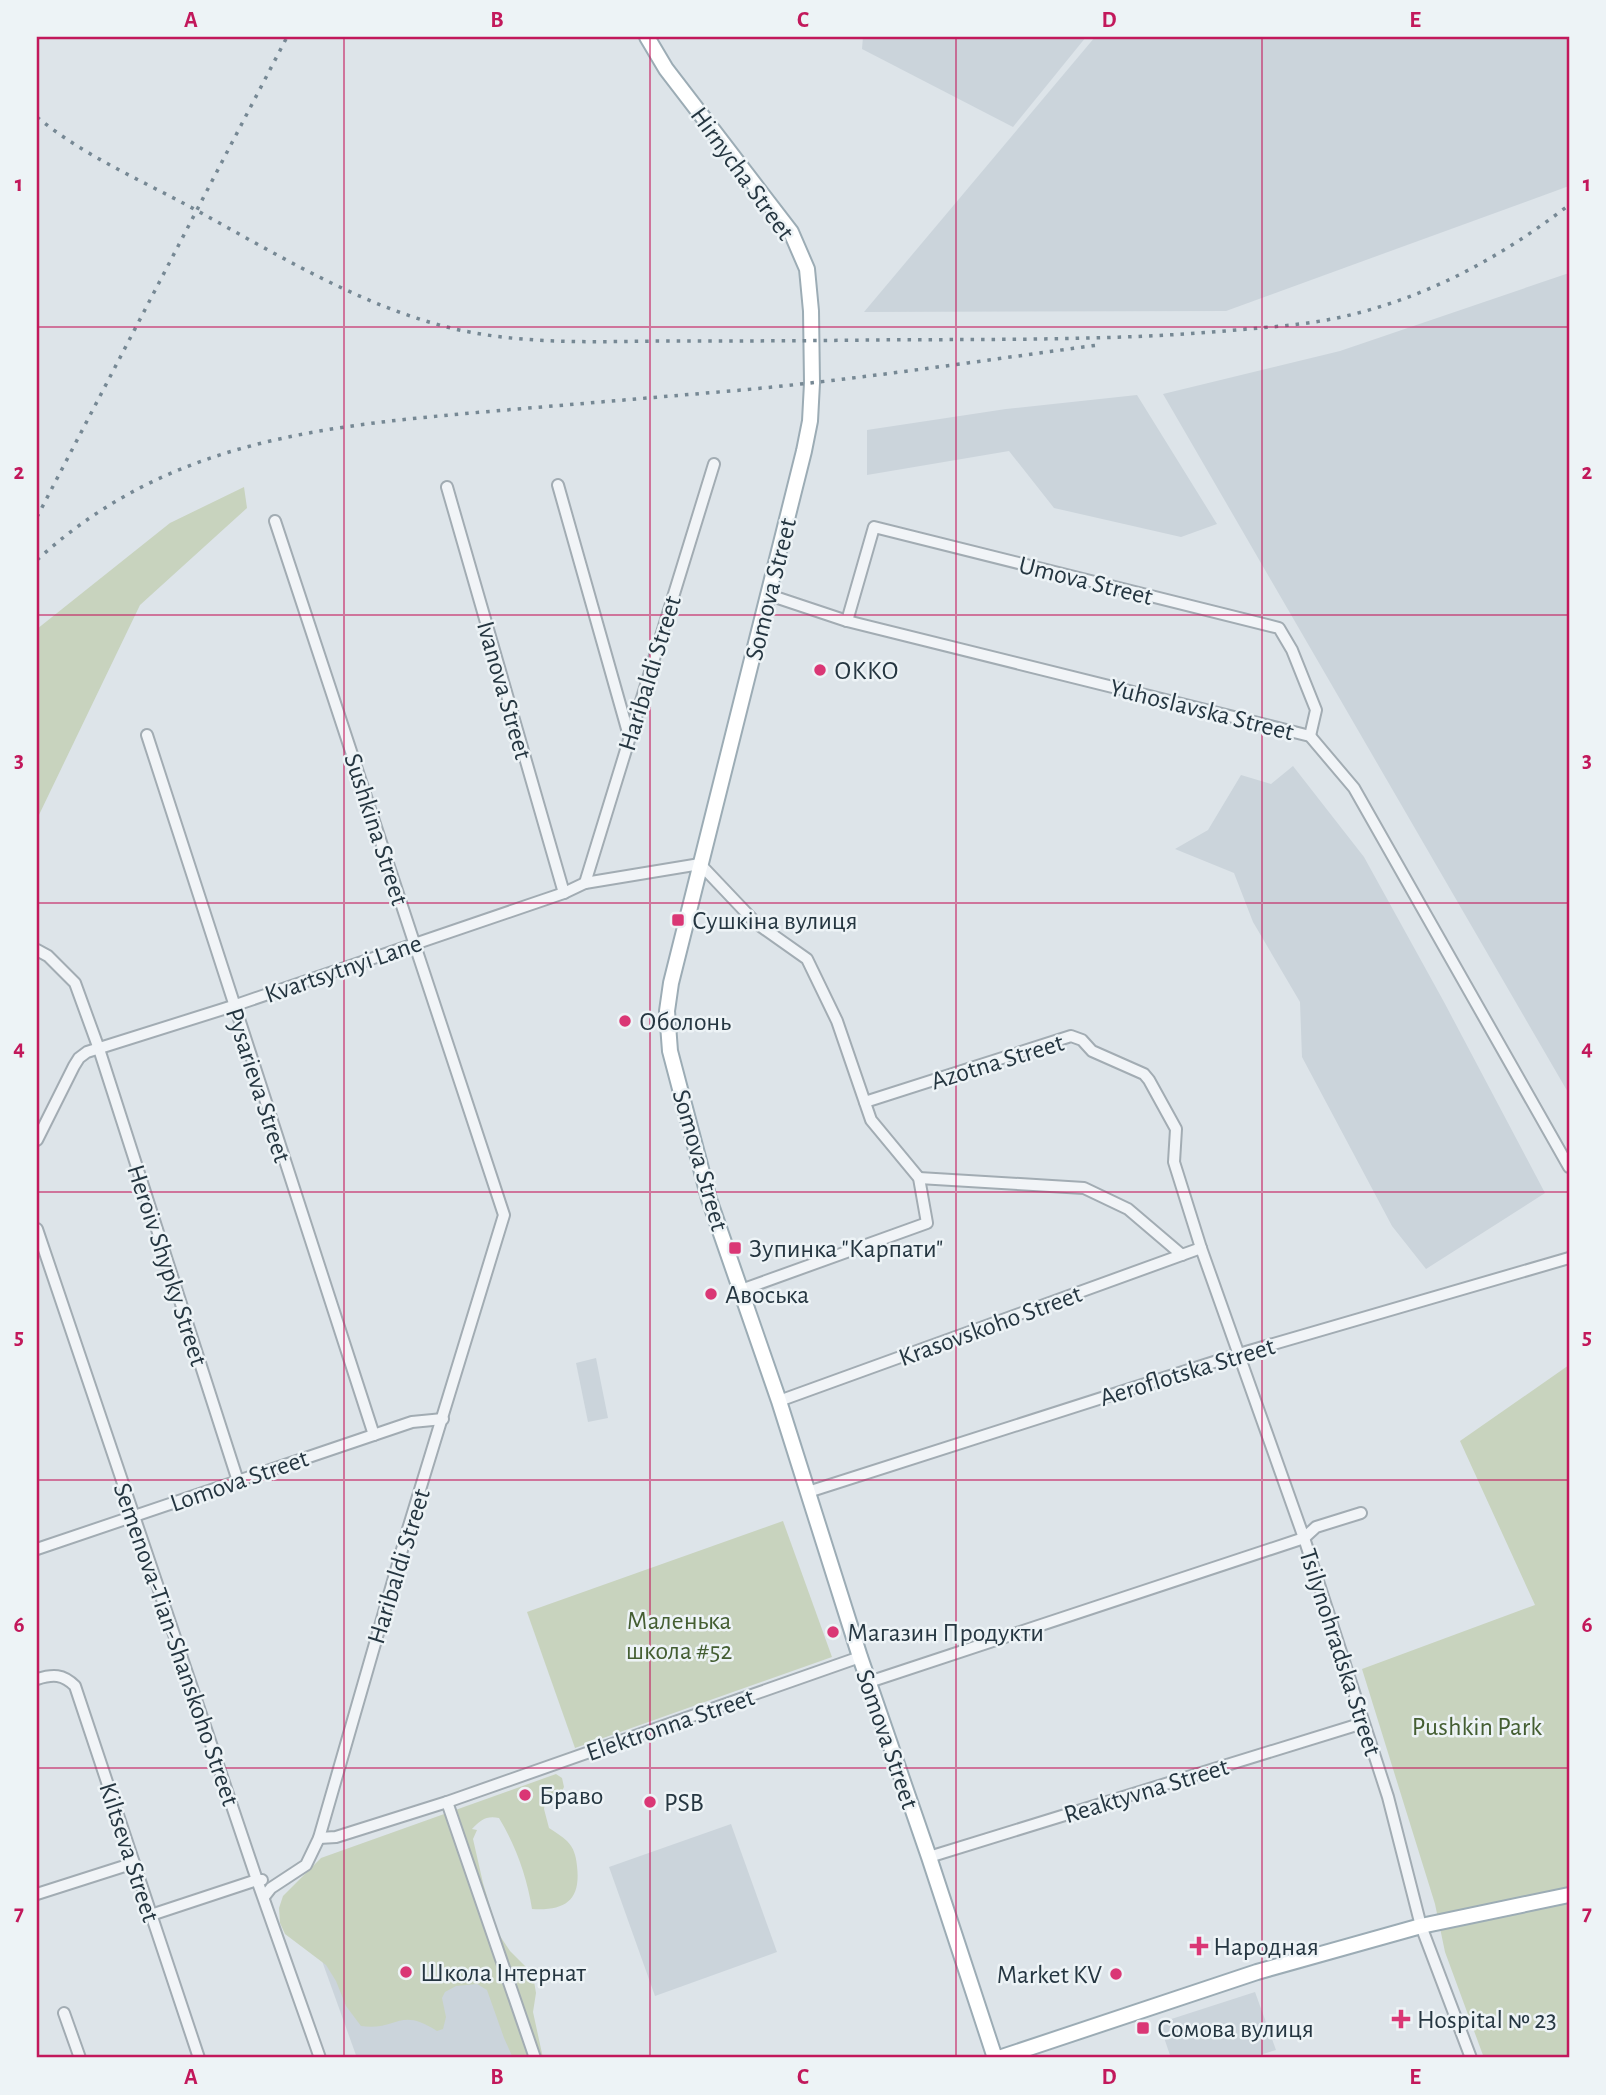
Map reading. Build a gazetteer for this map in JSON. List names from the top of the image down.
{
  "streets": {
    "main road": ["Hirnycha Street", "Somova Street"],
    "street": [
      "Umova Street",
      "Haribaldi Street",
      "Ivanova Street",
      "Yuhoslavska Street",
      "Sushkina Street",
      "Kvartsytnyi Lane",
      "Azotna Street",
      "Pysarieva Street",
      "Heroiv Shypky Street",
      "Krasovskoho Street",
      "Aeroflotska Street",
      "Lomova Street",
      "Semenova-Tian-Shanskoho Street",
      "Tsilynohradska Street",
      "Elektronna Street",
      "Reaktyvna Street",
      "Kiltseva Street"
    ]
  },
  "crossings": [
    ["Hirnycha Street", "Somova Street"],
    ["Umova Street", "Yuhoslavska Street"],
    ["Somova Street", "Yuhoslavska Street"],
    ["Somova Street", "Kvartsytnyi Lane"],
    ["Somova Street", "Krasovskoho Street"],
    ["Somova Street", "Aeroflotska Street"],
    ["Somova Street", "Elektronna Street"],
    ["Somova Street", "Reaktyvna Street"],
    ["Haribaldi Street", "Sushkina Street"],
    ["Haribaldi Street", "Kvartsytnyi Lane"],
    ["Haribaldi Street", "Lomova Street"],
    ["Haribaldi Street", "Semenova-Tian-Shanskoho Street"],
    ["Haribaldi Street", "Elektronna Street"],
    ["Ivanova Street", "Kvartsytnyi Lane"],
    ["Sushkina Street", "Kvartsytnyi Lane"],
    ["Kvartsytnyi Lane", "Pysarieva Street"],
    ["Kvartsytnyi Lane", "Heroiv Shypky Street"],
    ["Azotna Street", "Krasovskoho Street"],
    ["Azotna Street", "Tsilynohradska Street"],
    ["Pysarieva Street", "Lomova Street"],
    ["Heroiv Shypky Street", "Lomova Street"],
    ["Krasovskoho Street", "Tsilynohradska Street"],
    ["Aeroflotska Street", "Tsilynohradska Street"],
    ["Lomova Street", "Semenova-Tian-Shanskoho Street"],
    ["Tsilynohradska Street", "Reaktyvna Street"]
  ],
  "parks": ["Маленька школа #52", "Pushkin Park"],
  "places": {
    "other": [
      "ОККО",
      "Оболонь",
      "Авоська",
      "Магазин Продукти",
      "Браво",
      "PSB",
      "Школа Інтернат",
      "Market KV"
    ],
    "transit": ["Сушкіна вулиця", "Зупинка \"Карпати\"", "Сомова вулиця"],
    "health": ["Народная", "Hospital № 23"]
  },
  "grid": {
    "columns": [
      "A",
      "B",
      "C",
      "D",
      "E"
    ],
    "rows": [
      "1",
      "2",
      "3",
      "4",
      "5",
      "6",
      "7"
    ]
  }
}
